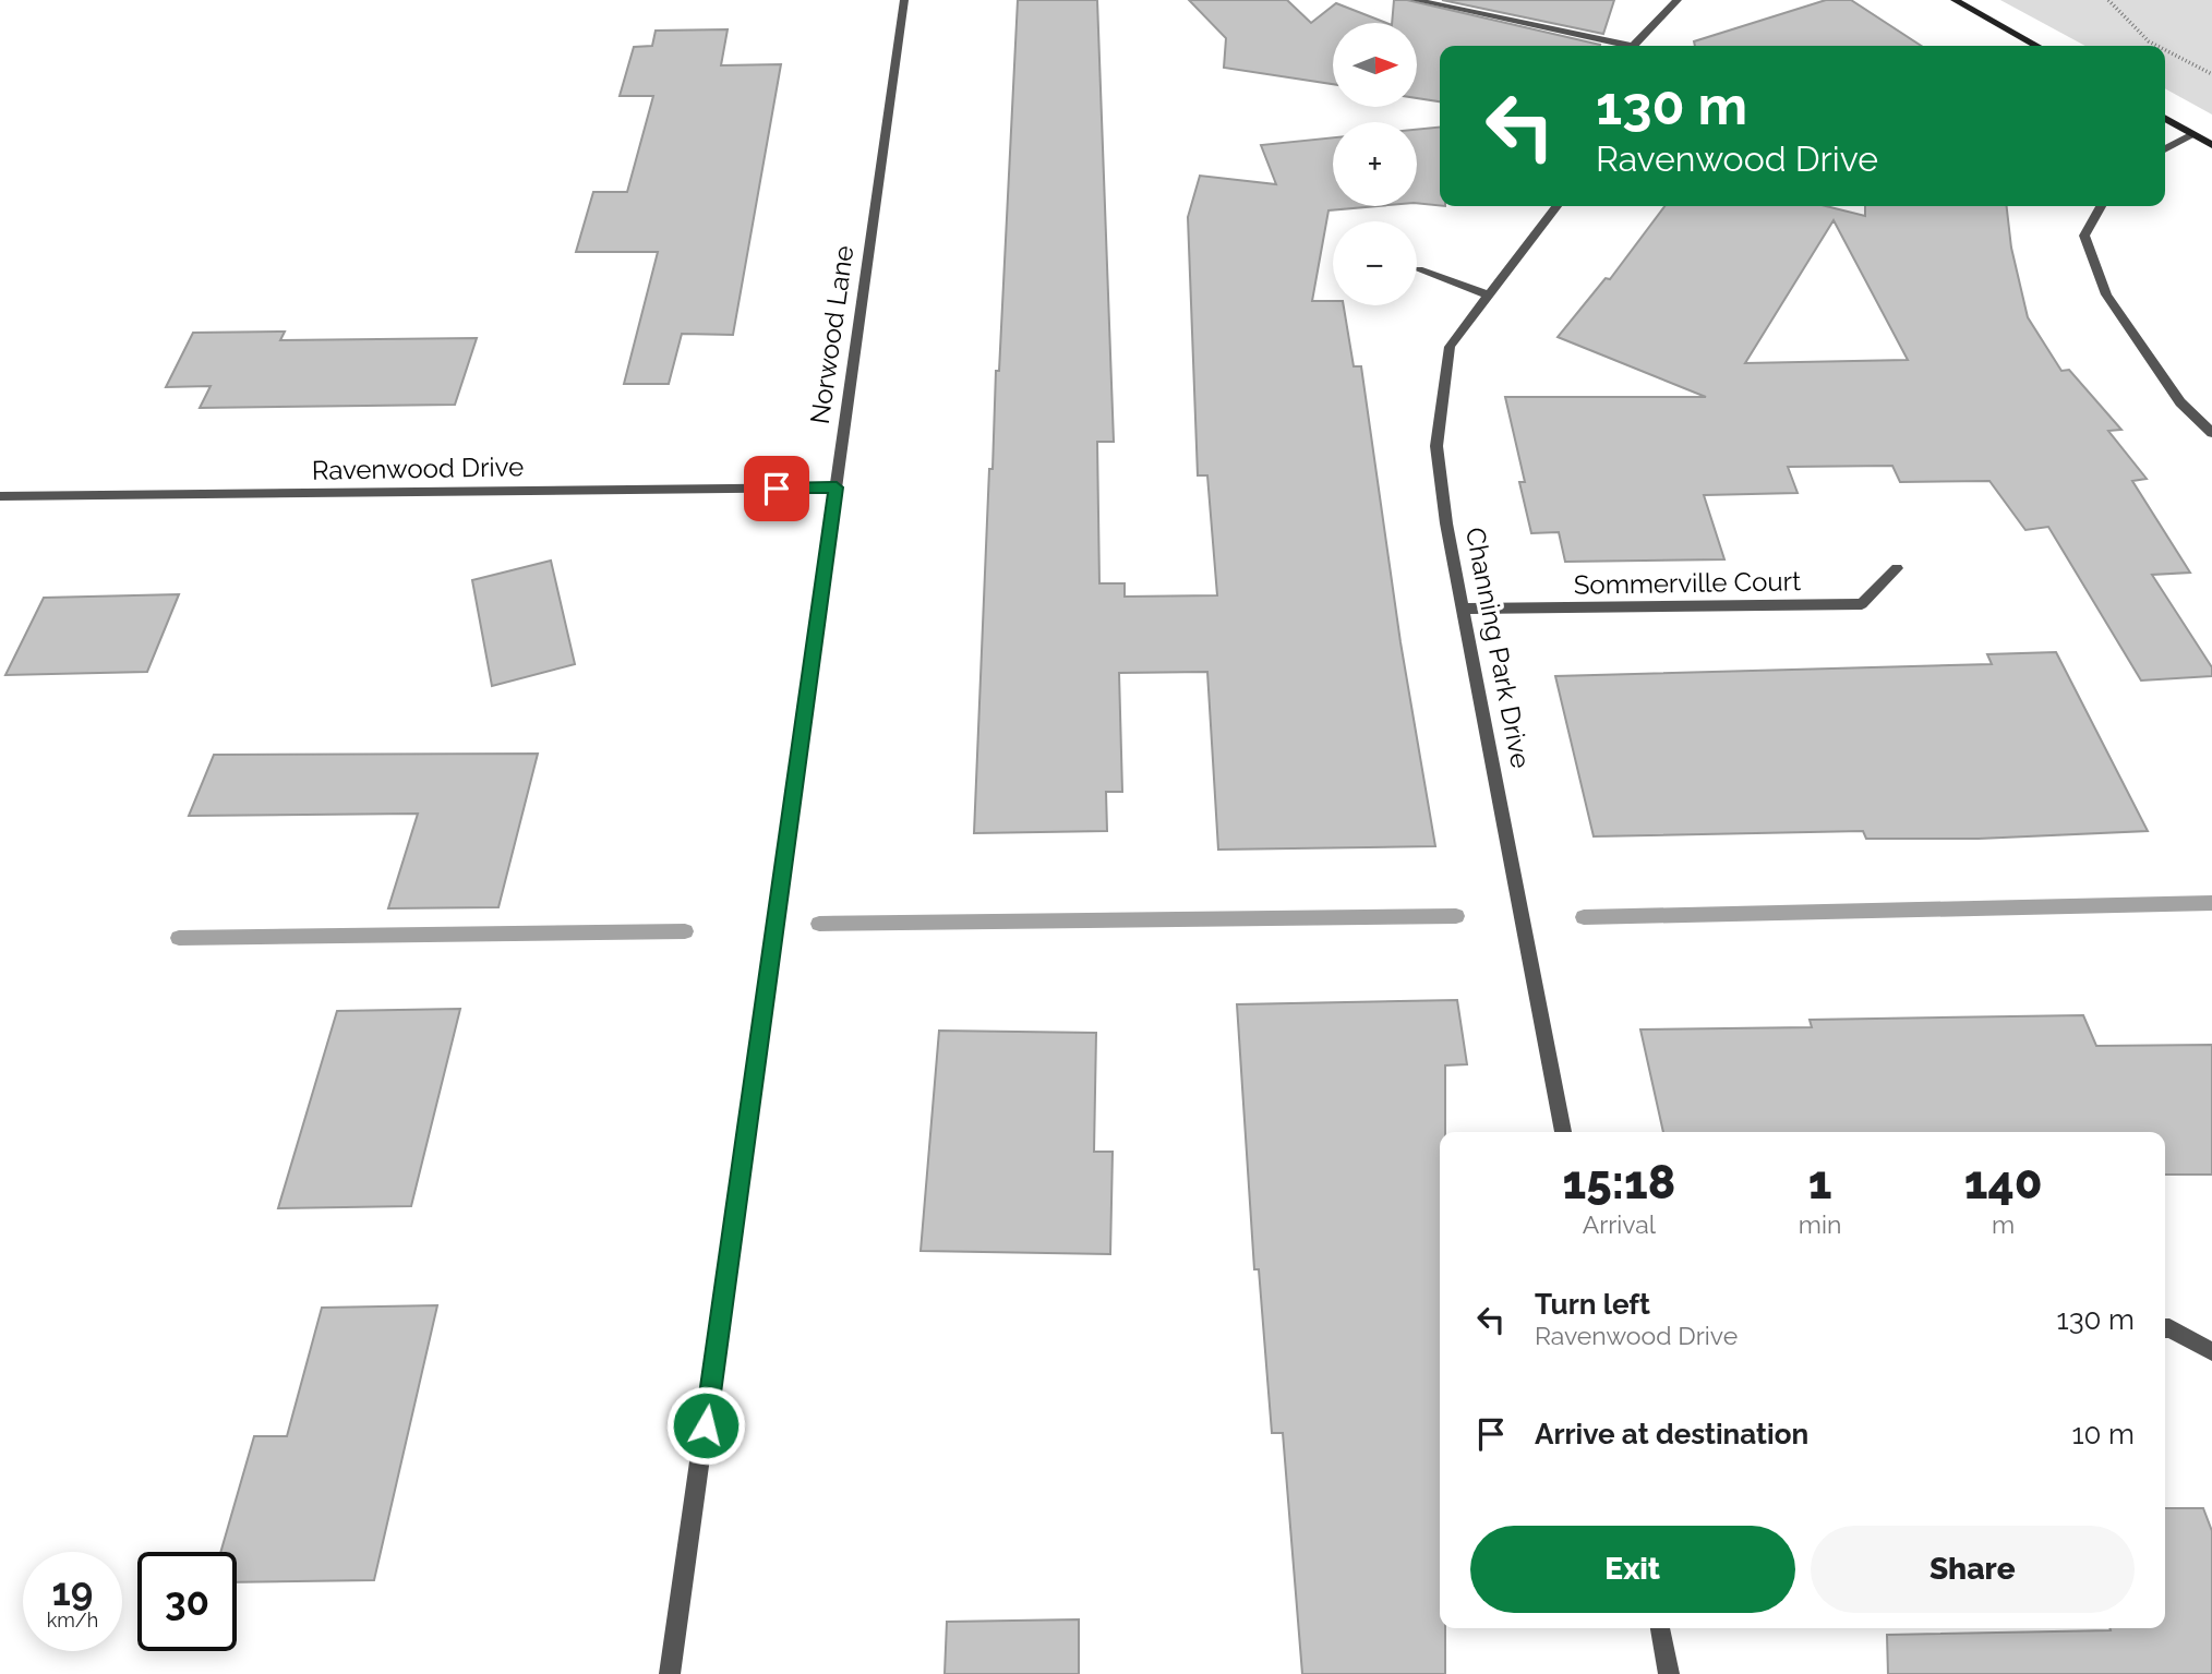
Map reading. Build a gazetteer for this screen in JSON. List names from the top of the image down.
{
  "streets": {
    "street": [
      "Norwood Lane",
      "Ravenwood Drive",
      "Sommerville Court",
      "Channing Park Drive"
    ]
  },
  "crossings": [
    ["Norwood Lane", "Ravenwood Drive"],
    ["Sommerville Court", "Channing Park Drive"]
  ],
  "north": "right",
  "page": {
    "map_buttons": ["+", "−"],
    "turn": ["130 m", "Ravenwood Drive"],
    "eta": [
      "15:18",
      "Arrival",
      "1",
      "min",
      "140",
      "m"
    ],
    "list": [
      {
        "name": "Turn left",
        "note": "Ravenwood Drive",
        "value": "130 m"
      },
      {
        "name": "Arrive at destination",
        "value": "10 m"
      }
    ],
    "buttons": ["Exit", "Share"],
    "speed": "19 km/h",
    "limit": "30"
  }
}
